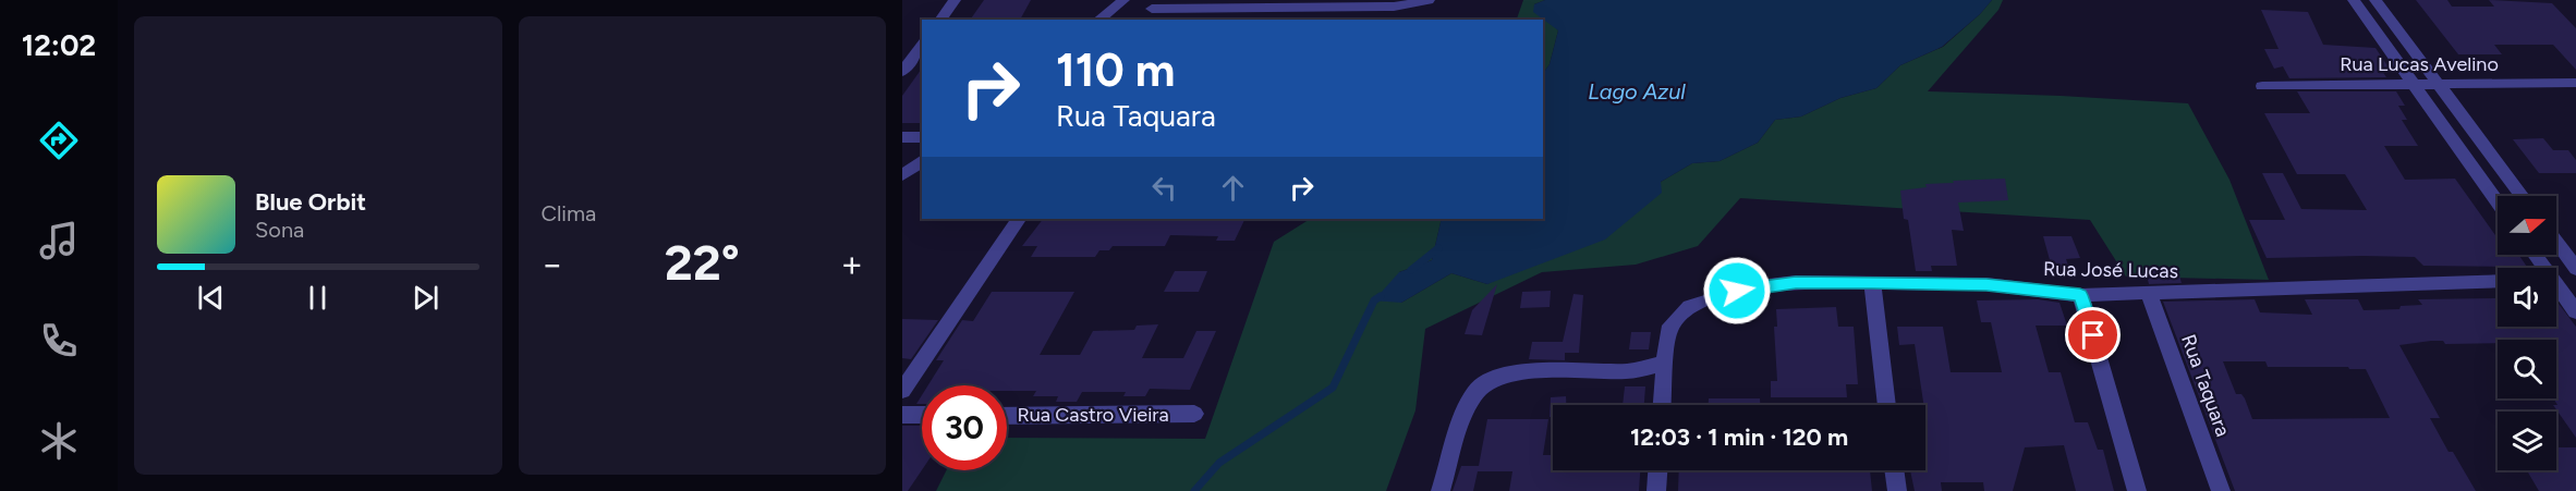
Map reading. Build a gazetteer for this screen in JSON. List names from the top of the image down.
{
  "streets": {
    "street": [
      "Rua Lucas Avelino",
      "Rua José Lucas",
      "Rua Taquara",
      "Rua Castro Vieira"
    ]
  },
  "crossings": [
    ["Rua José Lucas", "Rua Taquara"]
  ],
  "water": ["Lago Azul"],
  "north": "right",
  "page": {
    "tabs": "12:02",
    "tile": "Clima",
    "turn": ["110 m", "Rua Taquara"],
    "song": ["Blue Orbit", "Sona"],
    "heat": ["−", "22°", "+"],
    "limit": "30",
    "trip": "12:03 · 1 min · 120 m"
  }
}
